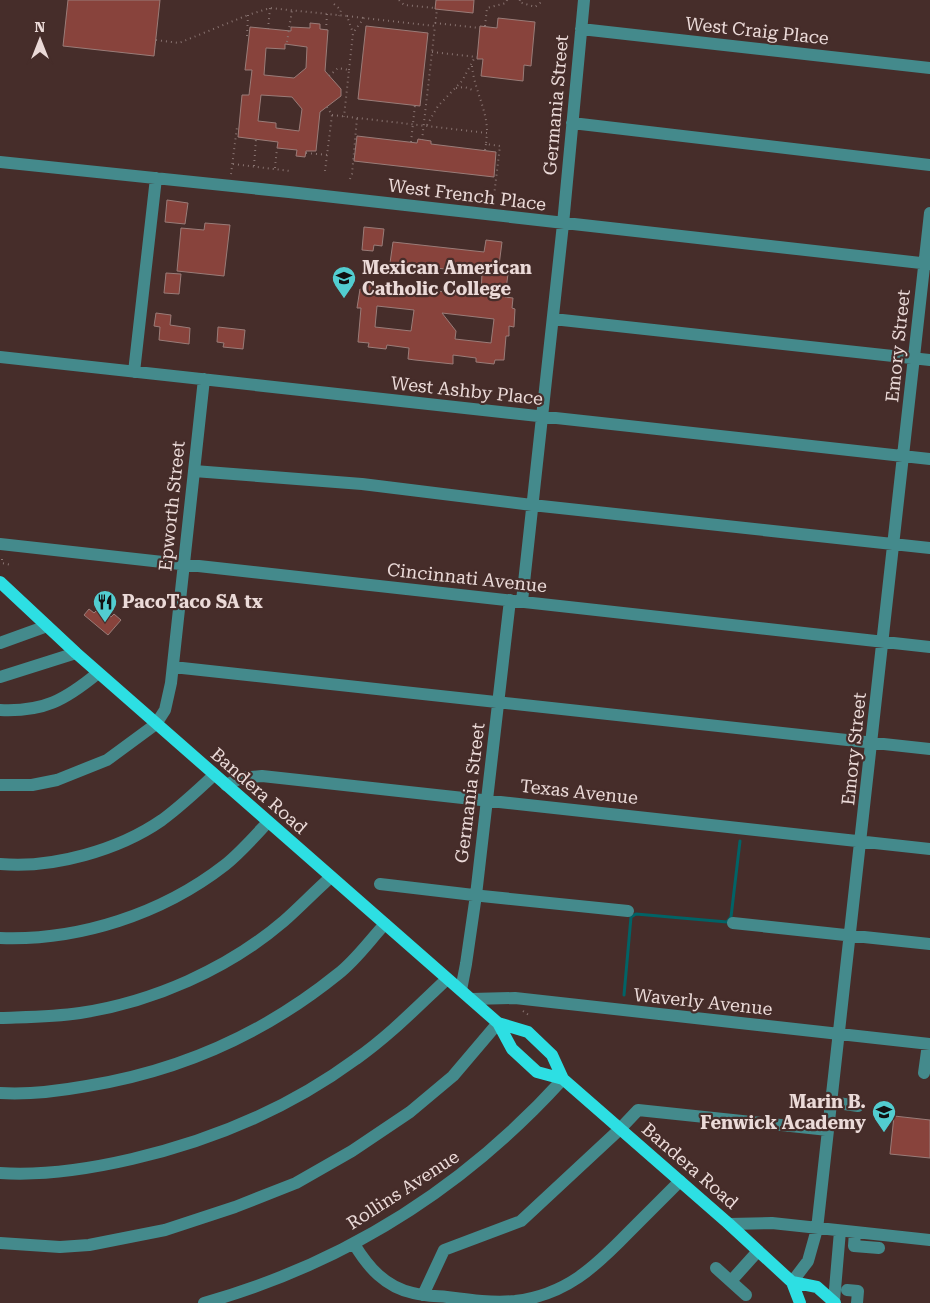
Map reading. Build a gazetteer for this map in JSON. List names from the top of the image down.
{
  "streets": {
    "main road": ["Bandera Road"],
    "street": [
      "West Craig Place",
      "Germania Street",
      "West French Place",
      "Emory Street",
      "West Ashby Place",
      "Epworth Street",
      "Cincinnati Avenue",
      "Texas Avenue",
      "Waverly Avenue",
      "Rollins Avenue"
    ]
  },
  "crossings": [
    ["West Craig Place", "Germania Street"],
    ["Germania Street", "West French Place"],
    ["Germania Street", "West Ashby Place"],
    ["Germania Street", "Cincinnati Avenue"],
    ["Germania Street", "Bandera Road"],
    ["Germania Street", "Texas Avenue"],
    ["West French Place", "Emory Street"],
    ["Emory Street", "West Ashby Place"],
    ["Emory Street", "Cincinnati Avenue"],
    ["Emory Street", "Bandera Road"],
    ["Emory Street", "Texas Avenue"],
    ["Emory Street", "Waverly Avenue"],
    ["West Ashby Place", "Epworth Street"],
    ["Epworth Street", "Cincinnati Avenue"],
    ["Epworth Street", "Bandera Road"],
    ["Bandera Road", "Texas Avenue"],
    ["Bandera Road", "Waverly Avenue"],
    ["Bandera Road", "Rollins Avenue"]
  ],
  "places": {
    "school or university": ["Mexican American Catholic College", "Marin B. Fenwick Academy"],
    "restaurant": ["PacoTaco SA tx"]
  },
  "north": "top"
}
